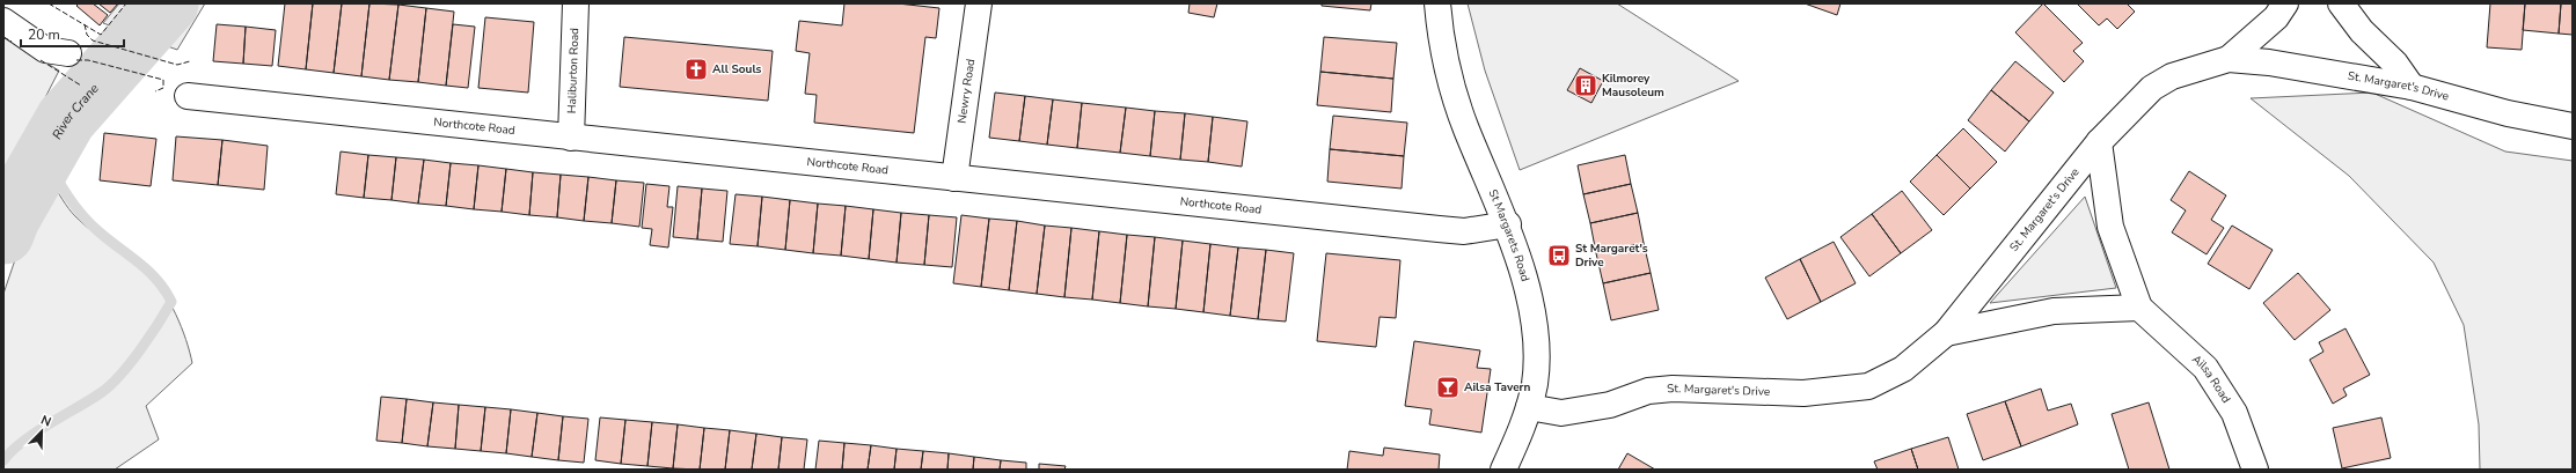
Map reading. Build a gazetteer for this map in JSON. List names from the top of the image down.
{
  "streets": {
    "street": [
      "Haliburton Road",
      "St. Margaret's Drive",
      "Newry Road",
      "Northcote Road",
      "St Margarets Road",
      "Ailsa Road"
    ]
  },
  "crossings": [
    ["Haliburton Road", "Northcote Road"],
    ["St. Margaret's Drive", "St Margarets Road"],
    ["St. Margaret's Drive", "Ailsa Road"],
    ["Newry Road", "Northcote Road"],
    ["Northcote Road", "St Margarets Road"]
  ],
  "water": ["River Crane"],
  "places": {
    "church": ["All Souls"],
    "building": ["Kilmorey Mausoleum"],
    "bus stop": ["St Margaret's Drive"],
    "bar": ["Ailsa Tavern"]
  },
  "scale_bar": "20 m",
  "north": "top right"
}
